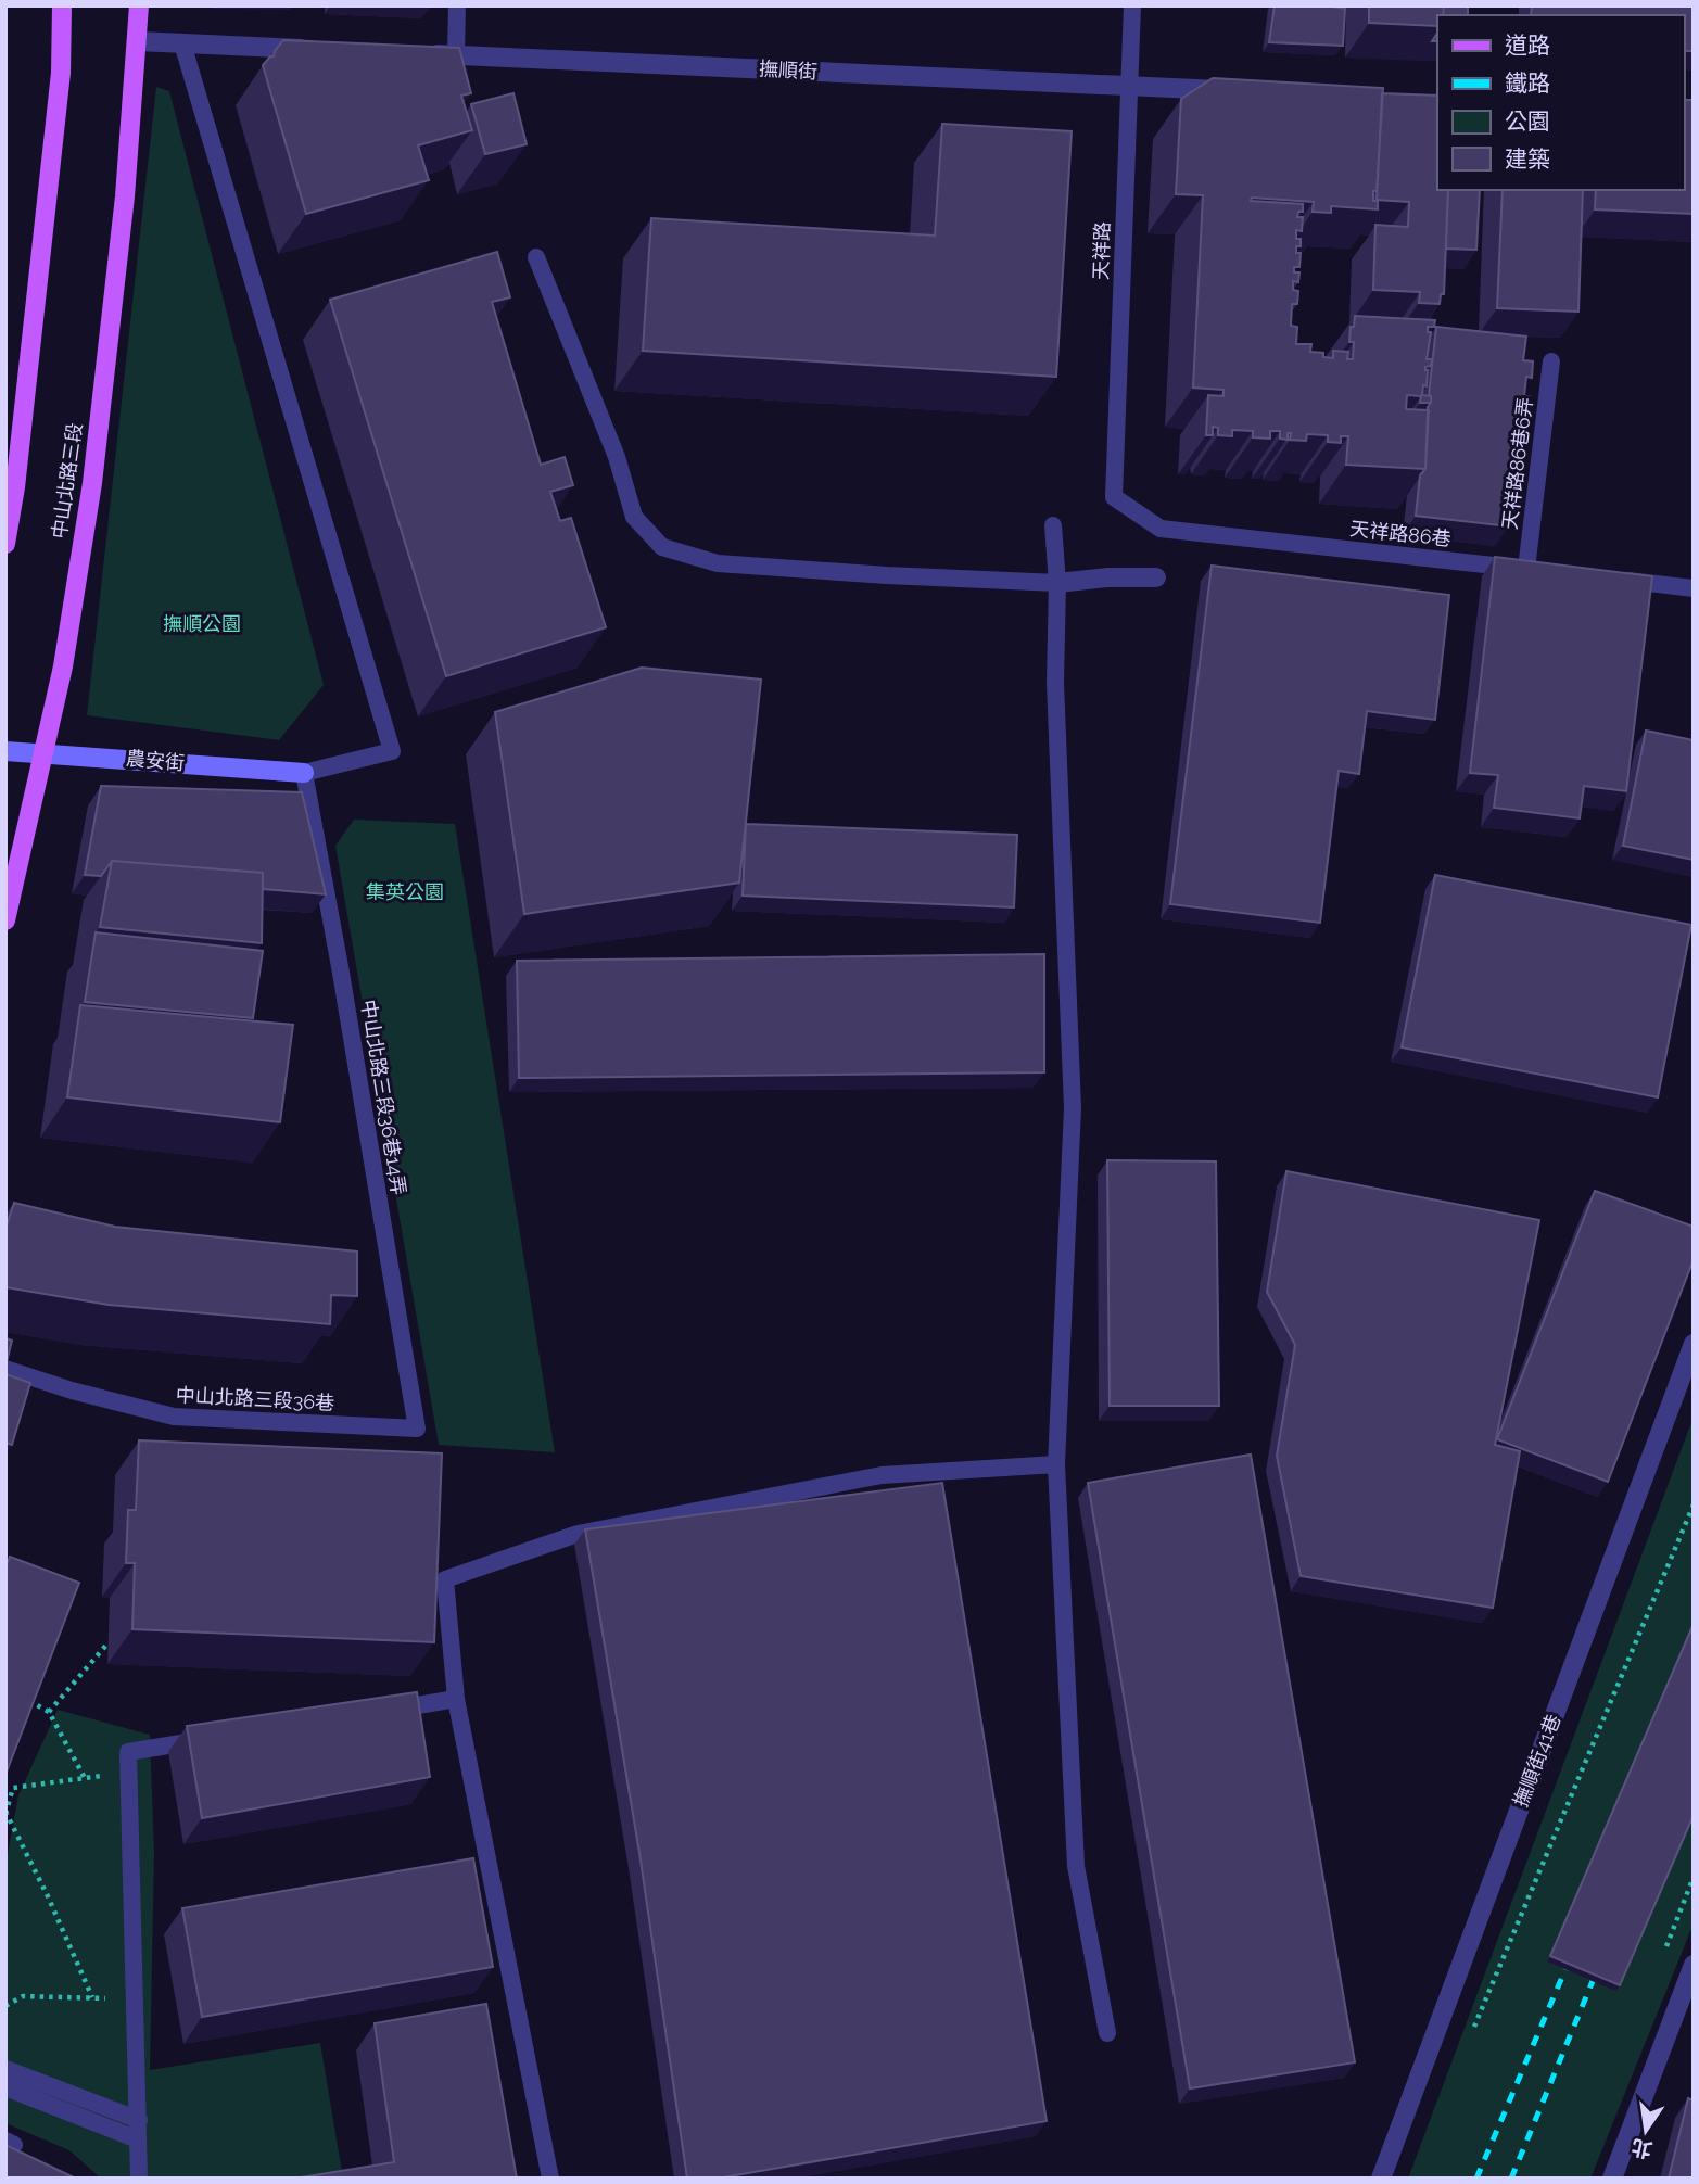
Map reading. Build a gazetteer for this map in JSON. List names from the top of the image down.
{
  "streets": {
    "main road": ["中山北路三段"],
    "street": ["撫順街", "農安街", "撫順街41巷"],
    "lane": [
      "天祥路",
      "天祥路86巷6弄",
      "天祥路86巷",
      "中山北路三段36巷14弄",
      "中山北路三段36巷"
    ]
  },
  "crossings": [
    ["撫順街", "天祥路"],
    ["天祥路", "天祥路86巷"],
    ["天祥路86巷6弄", "天祥路86巷"],
    ["中山北路三段", "農安街"],
    ["農安街", "中山北路三段36巷14弄"],
    ["中山北路三段36巷14弄", "中山北路三段36巷"]
  ],
  "parks": ["撫順公園", "集英公園"],
  "legend": [
    "道路",
    "鐵路",
    "公園",
    "建築"
  ],
  "north": "bottom"
}
